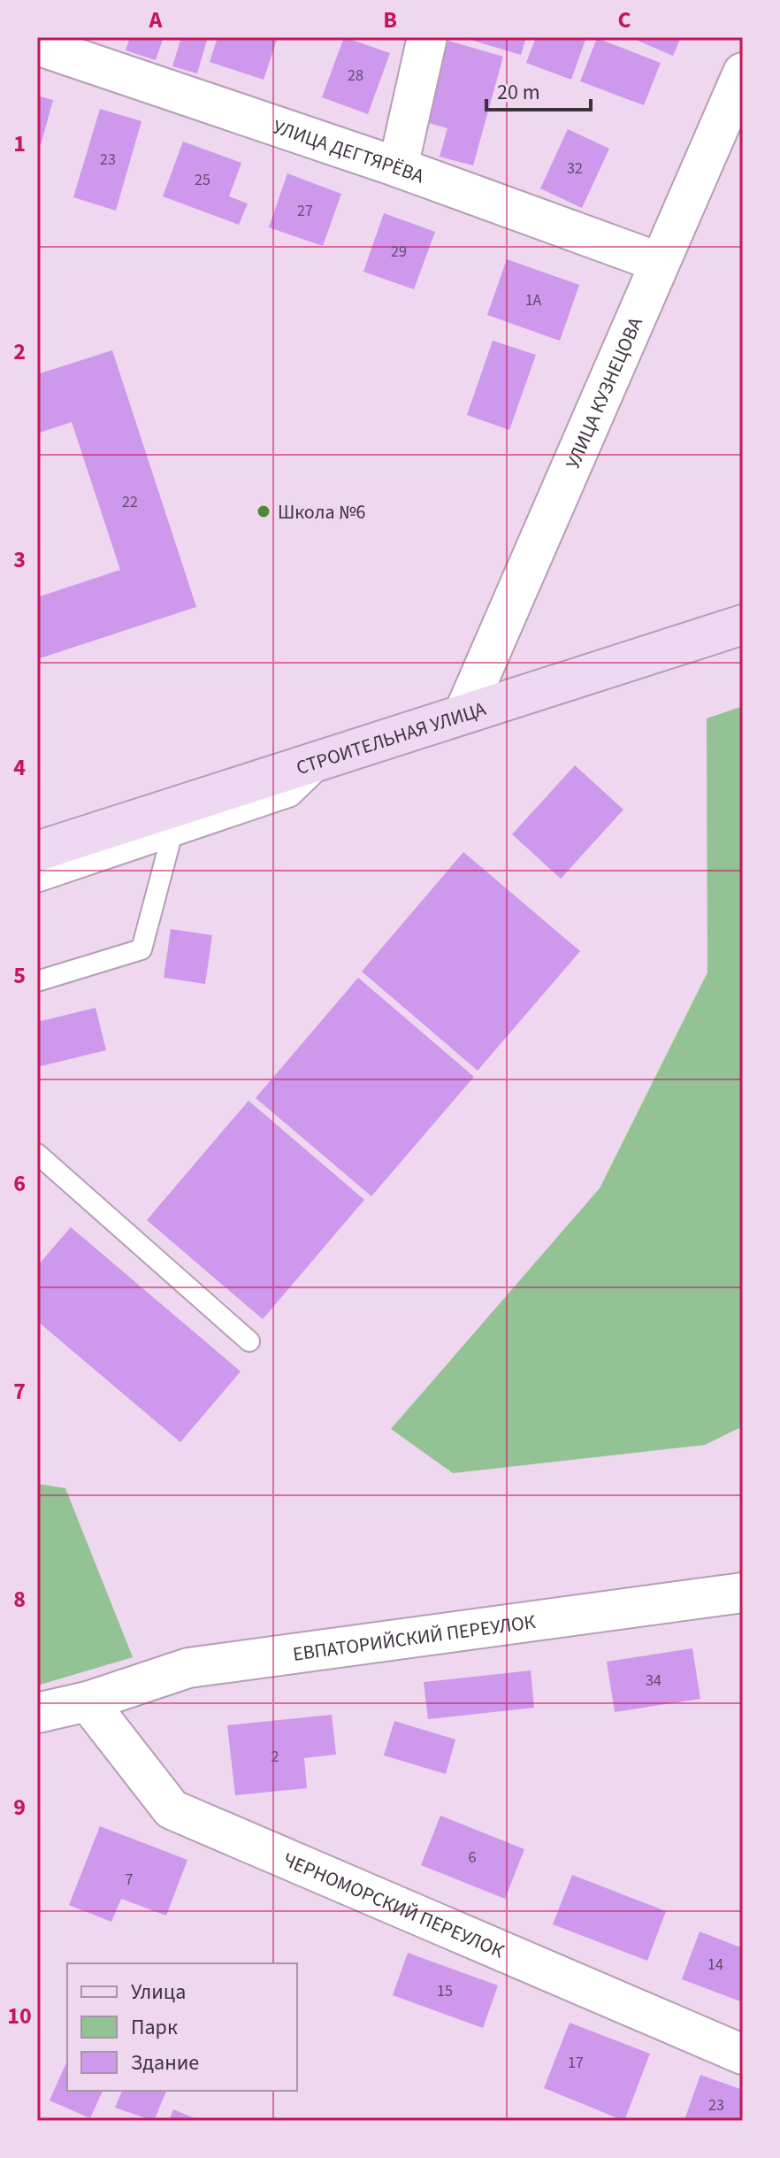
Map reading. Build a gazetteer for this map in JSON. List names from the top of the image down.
{
  "streets": {
    "street": [
      "УЛИЦА ДЕГТЯРЁВА",
      "УЛИЦА КУЗНЕЦОВА",
      "СТРОИТЕЛЬНАЯ УЛИЦА",
      "ЕВПАТОРИЙСКИЙ ПЕРЕУЛОК",
      "ЧЕРНОМОРСКИЙ ПЕРЕУЛОК"
    ]
  },
  "crossings": [
    ["УЛИЦА ДЕГТЯРЁВА", "УЛИЦА КУЗНЕЦОВА"],
    ["УЛИЦА КУЗНЕЦОВА", "СТРОИТЕЛЬНАЯ УЛИЦА"],
    ["ЕВПАТОРИЙСКИЙ ПЕРЕУЛОК", "ЧЕРНОМОРСКИЙ ПЕРЕУЛОК"]
  ],
  "places": ["Школа №6"],
  "house_numbers": [
    "28",
    "23",
    "32",
    "25",
    "27",
    "29",
    "1А",
    "22",
    "34",
    "2",
    "6",
    "7",
    "14",
    "15",
    "17",
    "23"
  ],
  "legend": ["Улица", "Парк", "Здание"],
  "scale_bar": "20 m",
  "grid": {
    "columns": ["A", "B", "C"],
    "rows": [
      "1",
      "2",
      "3",
      "4",
      "5",
      "6",
      "7",
      "8",
      "9",
      "10"
    ]
  }
}
